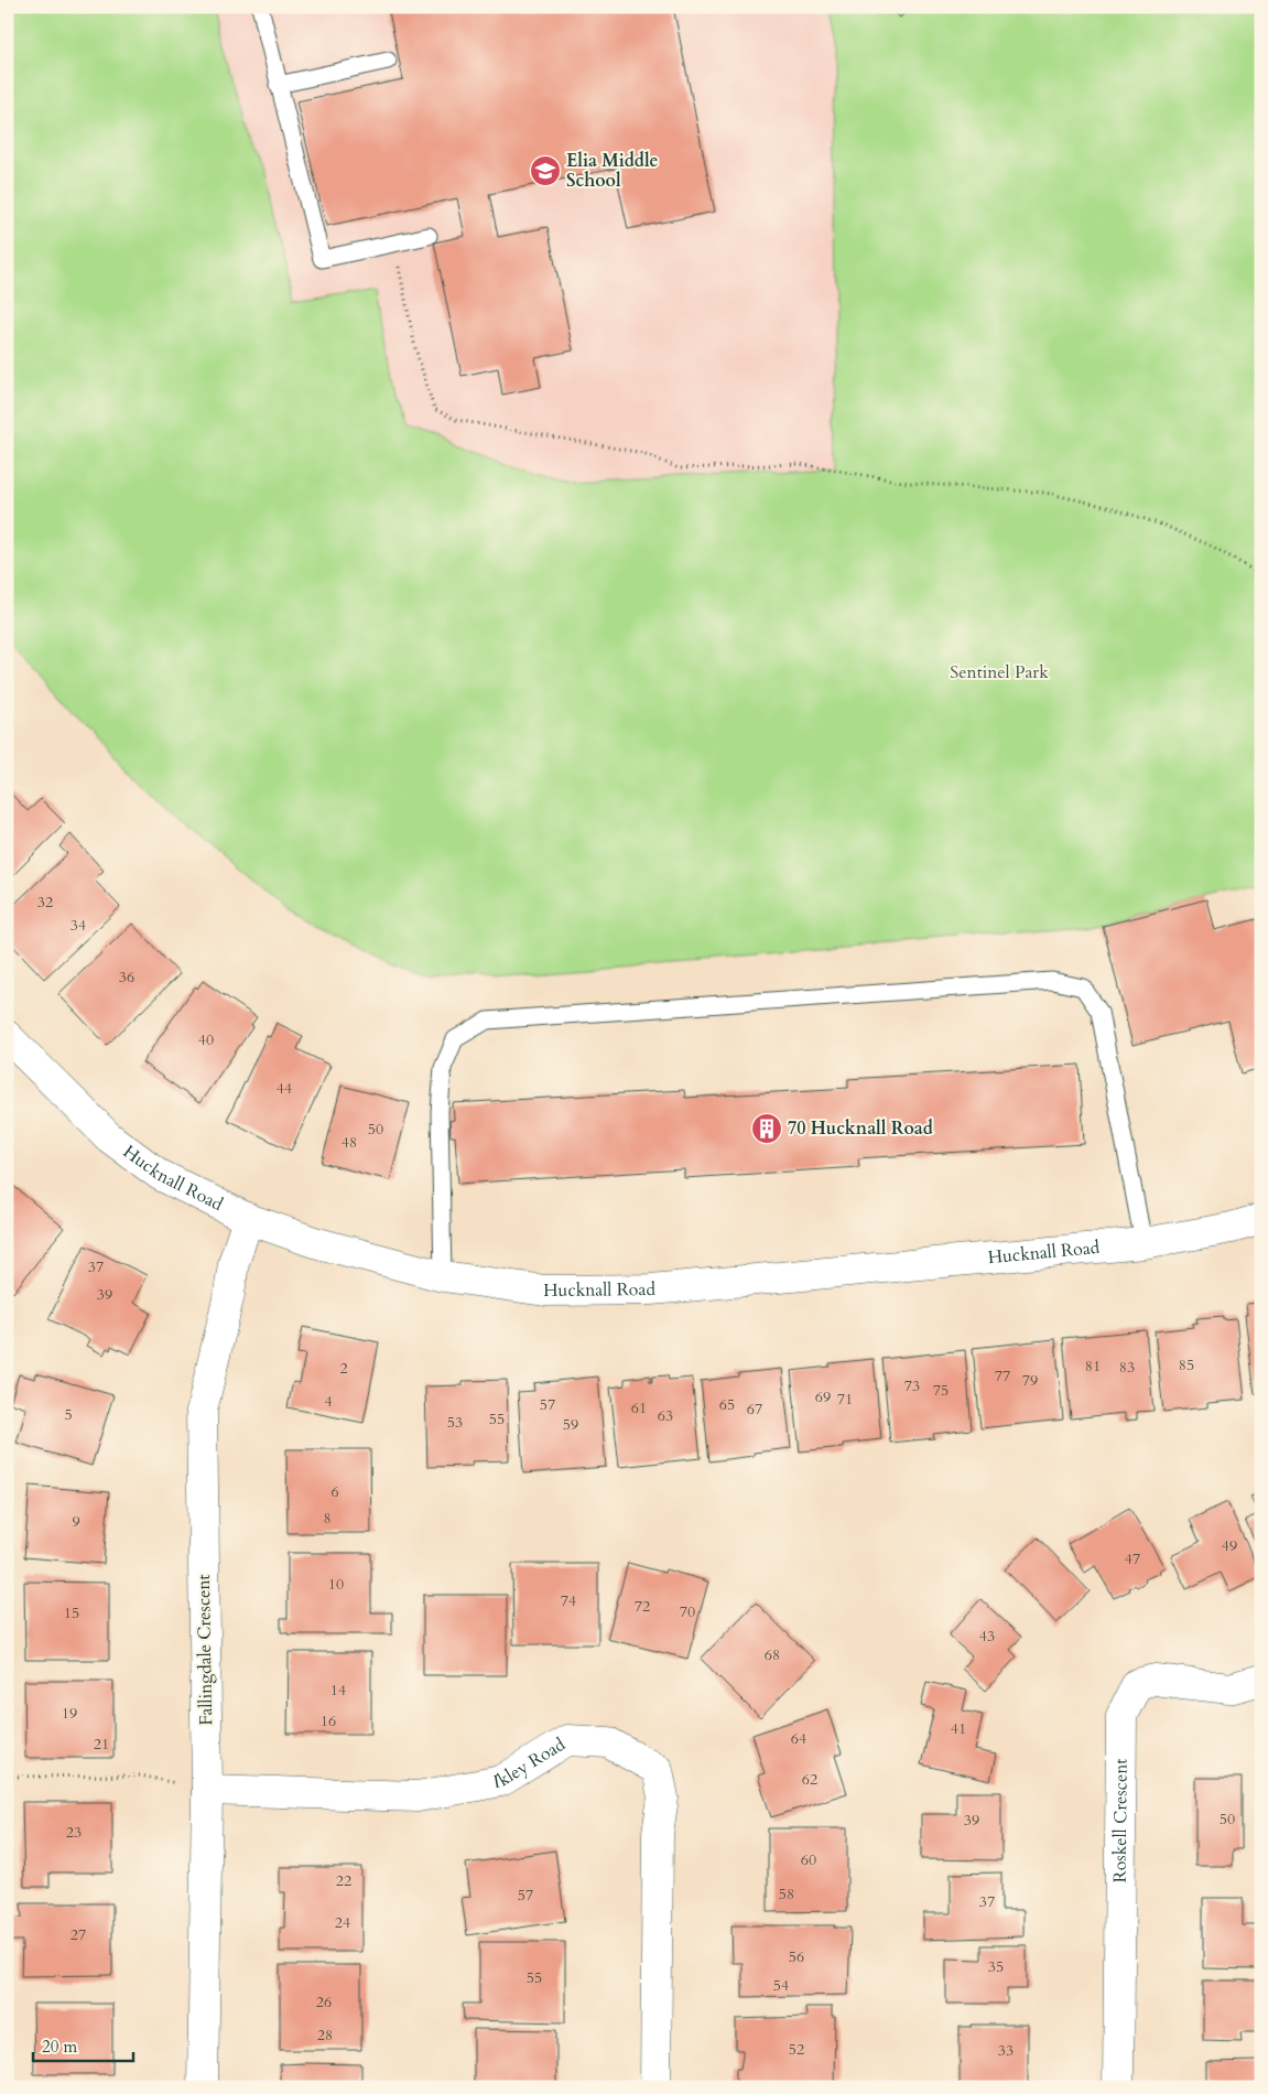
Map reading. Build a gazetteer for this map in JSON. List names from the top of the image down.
{
  "streets": {
    "street": [
      "Hucknall Road",
      "Fallingdale Crescent",
      "Ikley Road",
      "Roskell Crescent"
    ]
  },
  "crossings": [
    ["Hucknall Road", "Fallingdale Crescent"],
    ["Fallingdale Crescent", "Ikley Road"]
  ],
  "parks": ["Sentinel Park"],
  "places": {
    "school or university": ["Elia Middle School"],
    "building": ["70 Hucknall Road"]
  },
  "house_numbers": [
    "32",
    "34",
    "36",
    "40",
    "44",
    "50",
    "48",
    "37",
    "39",
    "85",
    "81",
    "83",
    "2",
    "77",
    "79",
    "73",
    "75",
    "69",
    "71",
    "4",
    "57",
    "65",
    "61",
    "67",
    "5",
    "63",
    "55",
    "53",
    "59",
    "6",
    "8",
    "9",
    "49",
    "47",
    "10",
    "74",
    "72",
    "70",
    "15",
    "43",
    "68",
    "14",
    "19",
    "16",
    "41",
    "64",
    "21",
    "62",
    "50",
    "39",
    "23",
    "60",
    "22",
    "58",
    "57",
    "37",
    "24",
    "27",
    "56",
    "35",
    "55",
    "54",
    "26",
    "28",
    "52",
    "33"
  ],
  "scale_bar": "20 m"
}
